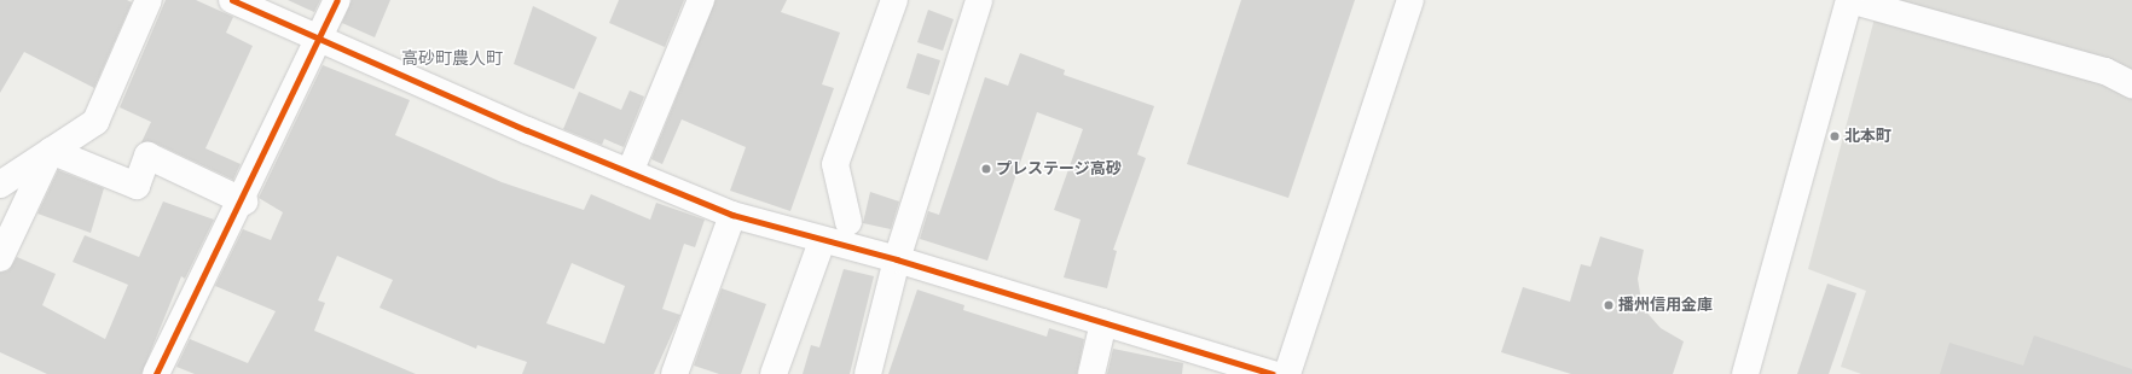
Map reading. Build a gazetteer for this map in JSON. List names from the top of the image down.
{
  "districts": ["高砂町農人町"],
  "places": ["北本町", "プレステージ高砂", "播州信用金庫"]
}
